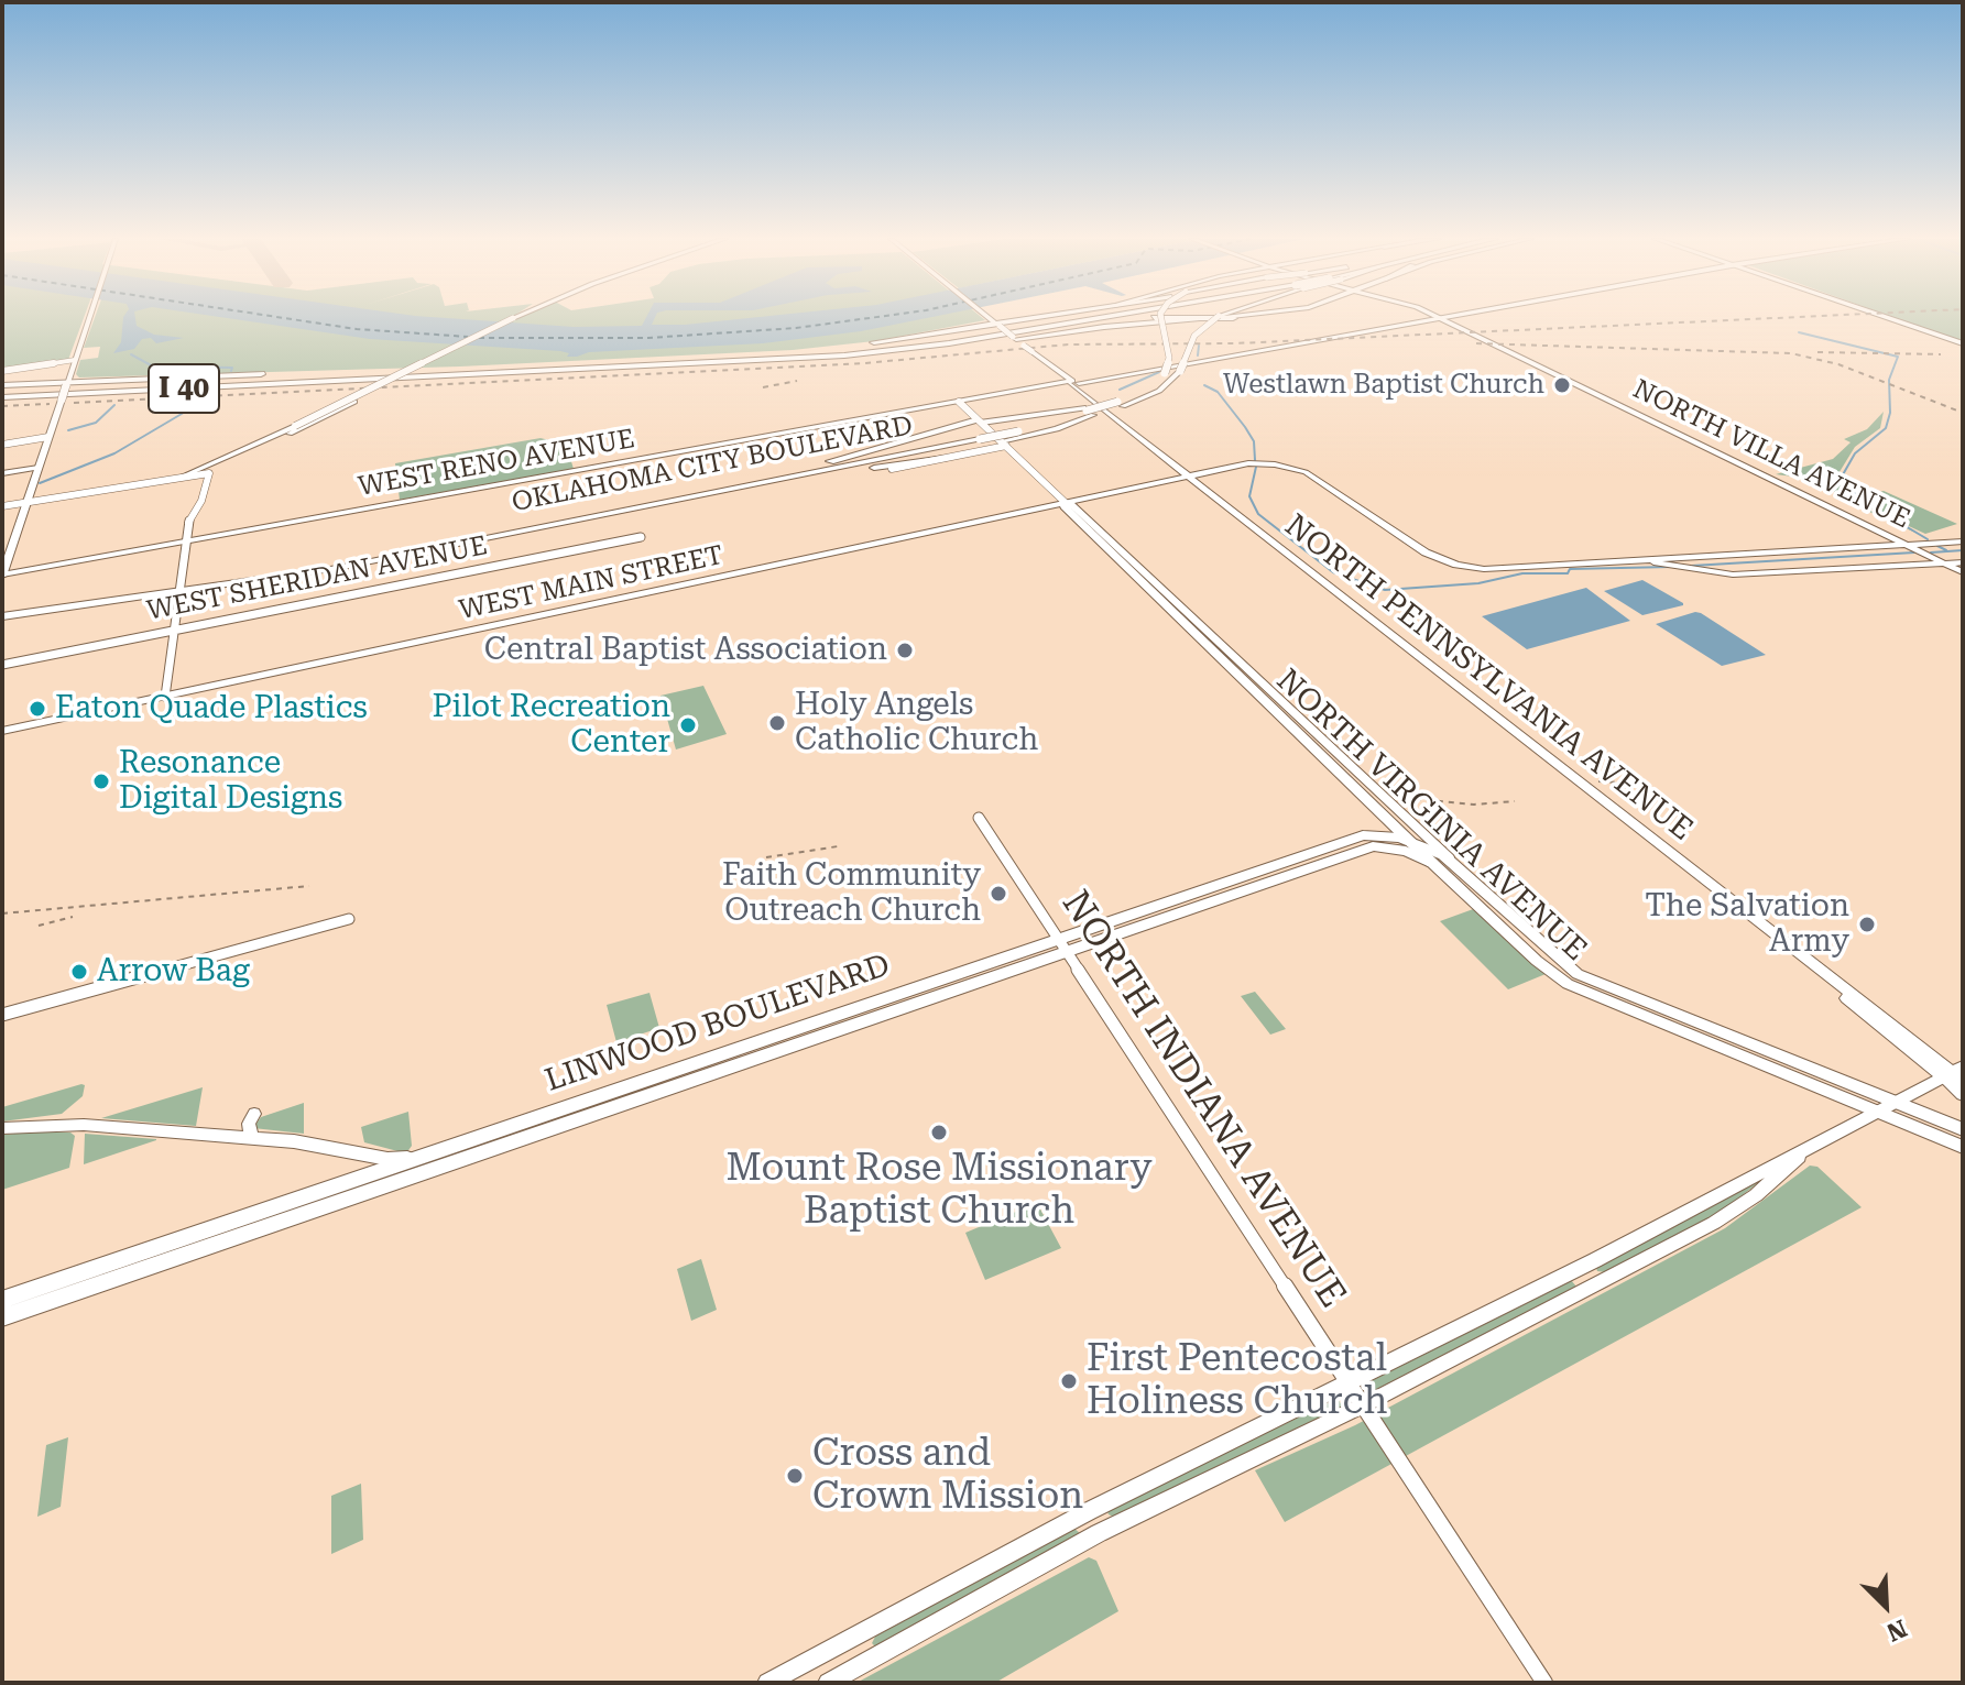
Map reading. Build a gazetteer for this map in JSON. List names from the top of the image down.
{
  "streets": {
    "highway": ["I 40"],
    "main road": [
      "NORTH VILLA AVENUE",
      "WEST RENO AVENUE",
      "OKLAHOMA CITY BOULEVARD",
      "WEST MAIN STREET",
      "NORTH PENNSYLVANIA AVENUE",
      "NORTH VIRGINIA AVENUE",
      "LINWOOD BOULEVARD"
    ],
    "street": ["WEST SHERIDAN AVENUE", "NORTH INDIANA AVENUE"]
  },
  "crossings": [
    ["WEST RENO AVENUE", "NORTH VIRGINIA AVENUE"],
    ["WEST MAIN STREET", "NORTH PENNSYLVANIA AVENUE"],
    ["WEST MAIN STREET", "NORTH VIRGINIA AVENUE"],
    ["NORTH VIRGINIA AVENUE", "LINWOOD BOULEVARD"],
    ["LINWOOD BOULEVARD", "NORTH INDIANA AVENUE"]
  ],
  "places": [
    "Westlawn Baptist Church",
    "Central Baptist Association",
    "Eaton Quade Plastics",
    "Holy Angels Catholic Church",
    "Pilot Recreation Center",
    "Resonance Digital Designs",
    "Faith Community Outreach Church",
    "The Salvation Army",
    "Arrow Bag",
    "Mount Rose Missionary Baptist Church",
    "First Pentecostal Holiness Church",
    "Cross and Crown Mission"
  ],
  "north": "bottom right"
}
